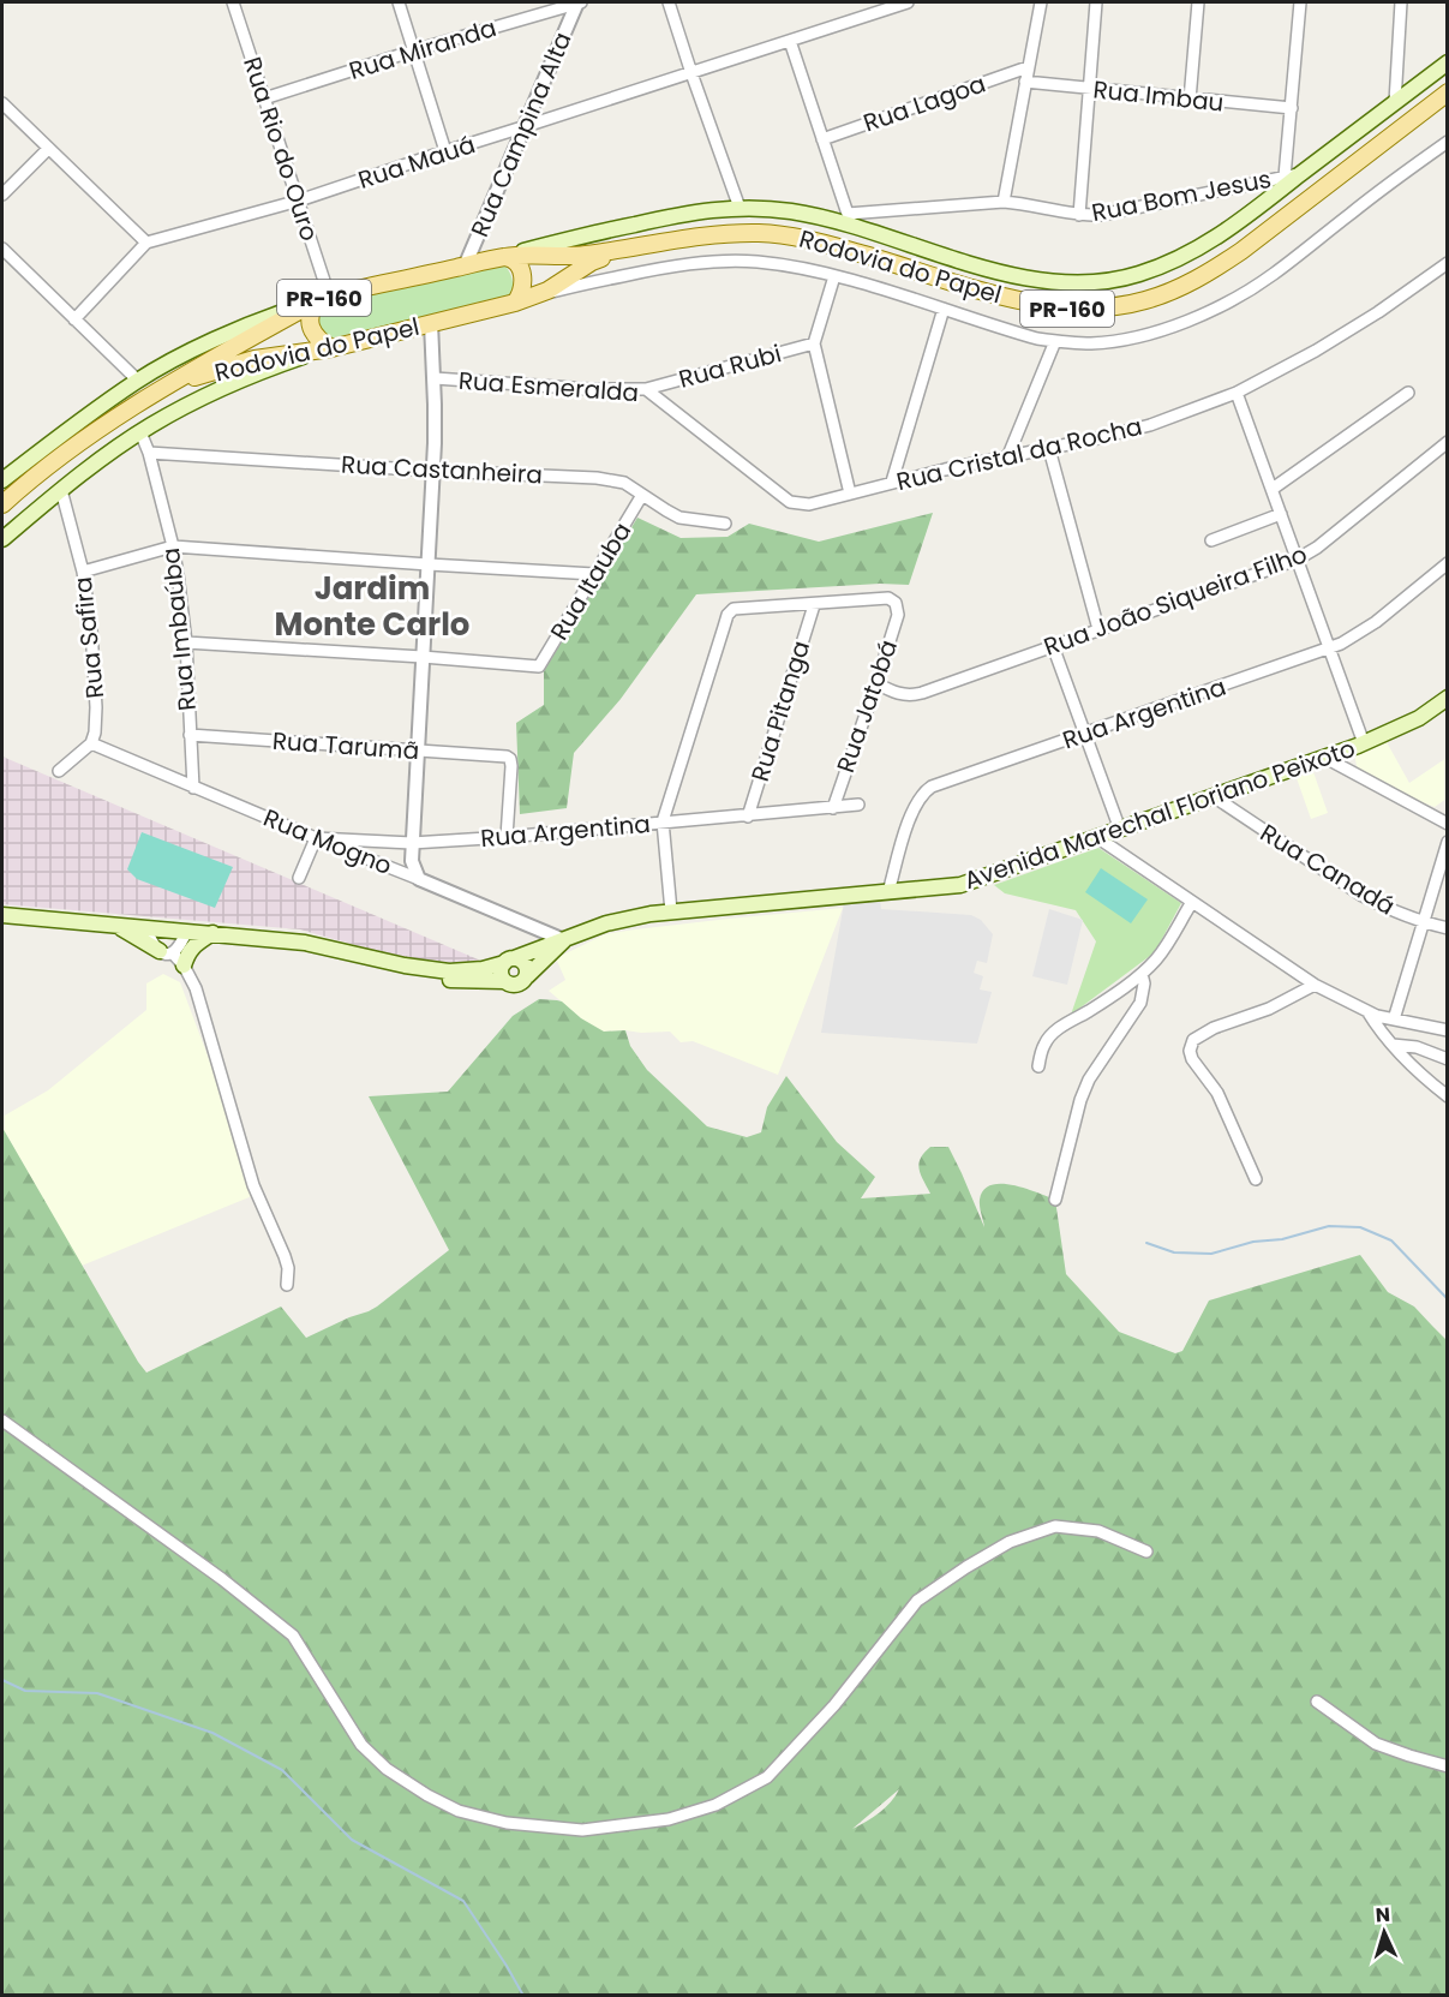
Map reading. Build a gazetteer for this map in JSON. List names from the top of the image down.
{
  "streets": {
    "main road": ["Rodovia do Papel", "PR-160", "Avenida Marechal Floriano Peixoto"],
    "street": [
      "Rua Miranda",
      "Rua Imbau",
      "Rua Lagoa",
      "Rua Campina Alta",
      "Rua Rio do Ouro",
      "Rua Mauá",
      "Rua Bom Jesus",
      "Rua Rubi",
      "Rua Esmeralda",
      "Rua Cristal da Rocha",
      "Rua Castanheira",
      "Rua Itauba",
      "Rua João Siqueira Filho",
      "Rua Imbaúba",
      "Rua Safira",
      "Rua Jatobá",
      "Rua Pitanga",
      "Rua Argentina",
      "Rua Tarumã",
      "Rua Mogno",
      "Rua Canadá"
    ]
  },
  "crossings": [
    ["Rua Miranda", "Rua Campina Alta"],
    ["Rua Miranda", "Rua Rio do Ouro"],
    ["Rua Campina Alta", "Rua Mauá"],
    ["Rua Campina Alta", "Rodovia do Papel"],
    ["Rua Rio do Ouro", "Rua Mauá"],
    ["Rua Rio do Ouro", "Rodovia do Papel"],
    ["Rua Rubi", "Rua Esmeralda"],
    ["Rua Esmeralda", "Rua Cristal da Rocha"],
    ["Rua Castanheira", "Rua Itauba"],
    ["Rua Castanheira", "Rua Imbaúba"],
    ["Rua João Siqueira Filho", "Rua Jatobá"],
    ["Rua Imbaúba", "Rua Tarumã"],
    ["Rua Imbaúba", "Rua Mogno"],
    ["Rua Safira", "Rua Mogno"],
    ["Rua Jatobá", "Rua Pitanga"],
    ["Rua Jatobá", "Rua Argentina"],
    ["Rua Pitanga", "Rua Argentina"],
    ["Rua Argentina", "Rua Tarumã"],
    ["Rua Argentina", "Avenida Marechal Floriano Peixoto"],
    ["Rua Argentina", "Rua Mogno"],
    ["Avenida Marechal Floriano Peixoto", "Rua Mogno"],
    ["Avenida Marechal Floriano Peixoto", "Rua Canadá"]
  ],
  "districts": ["Jardim Monte Carlo"],
  "north": "top"
}
